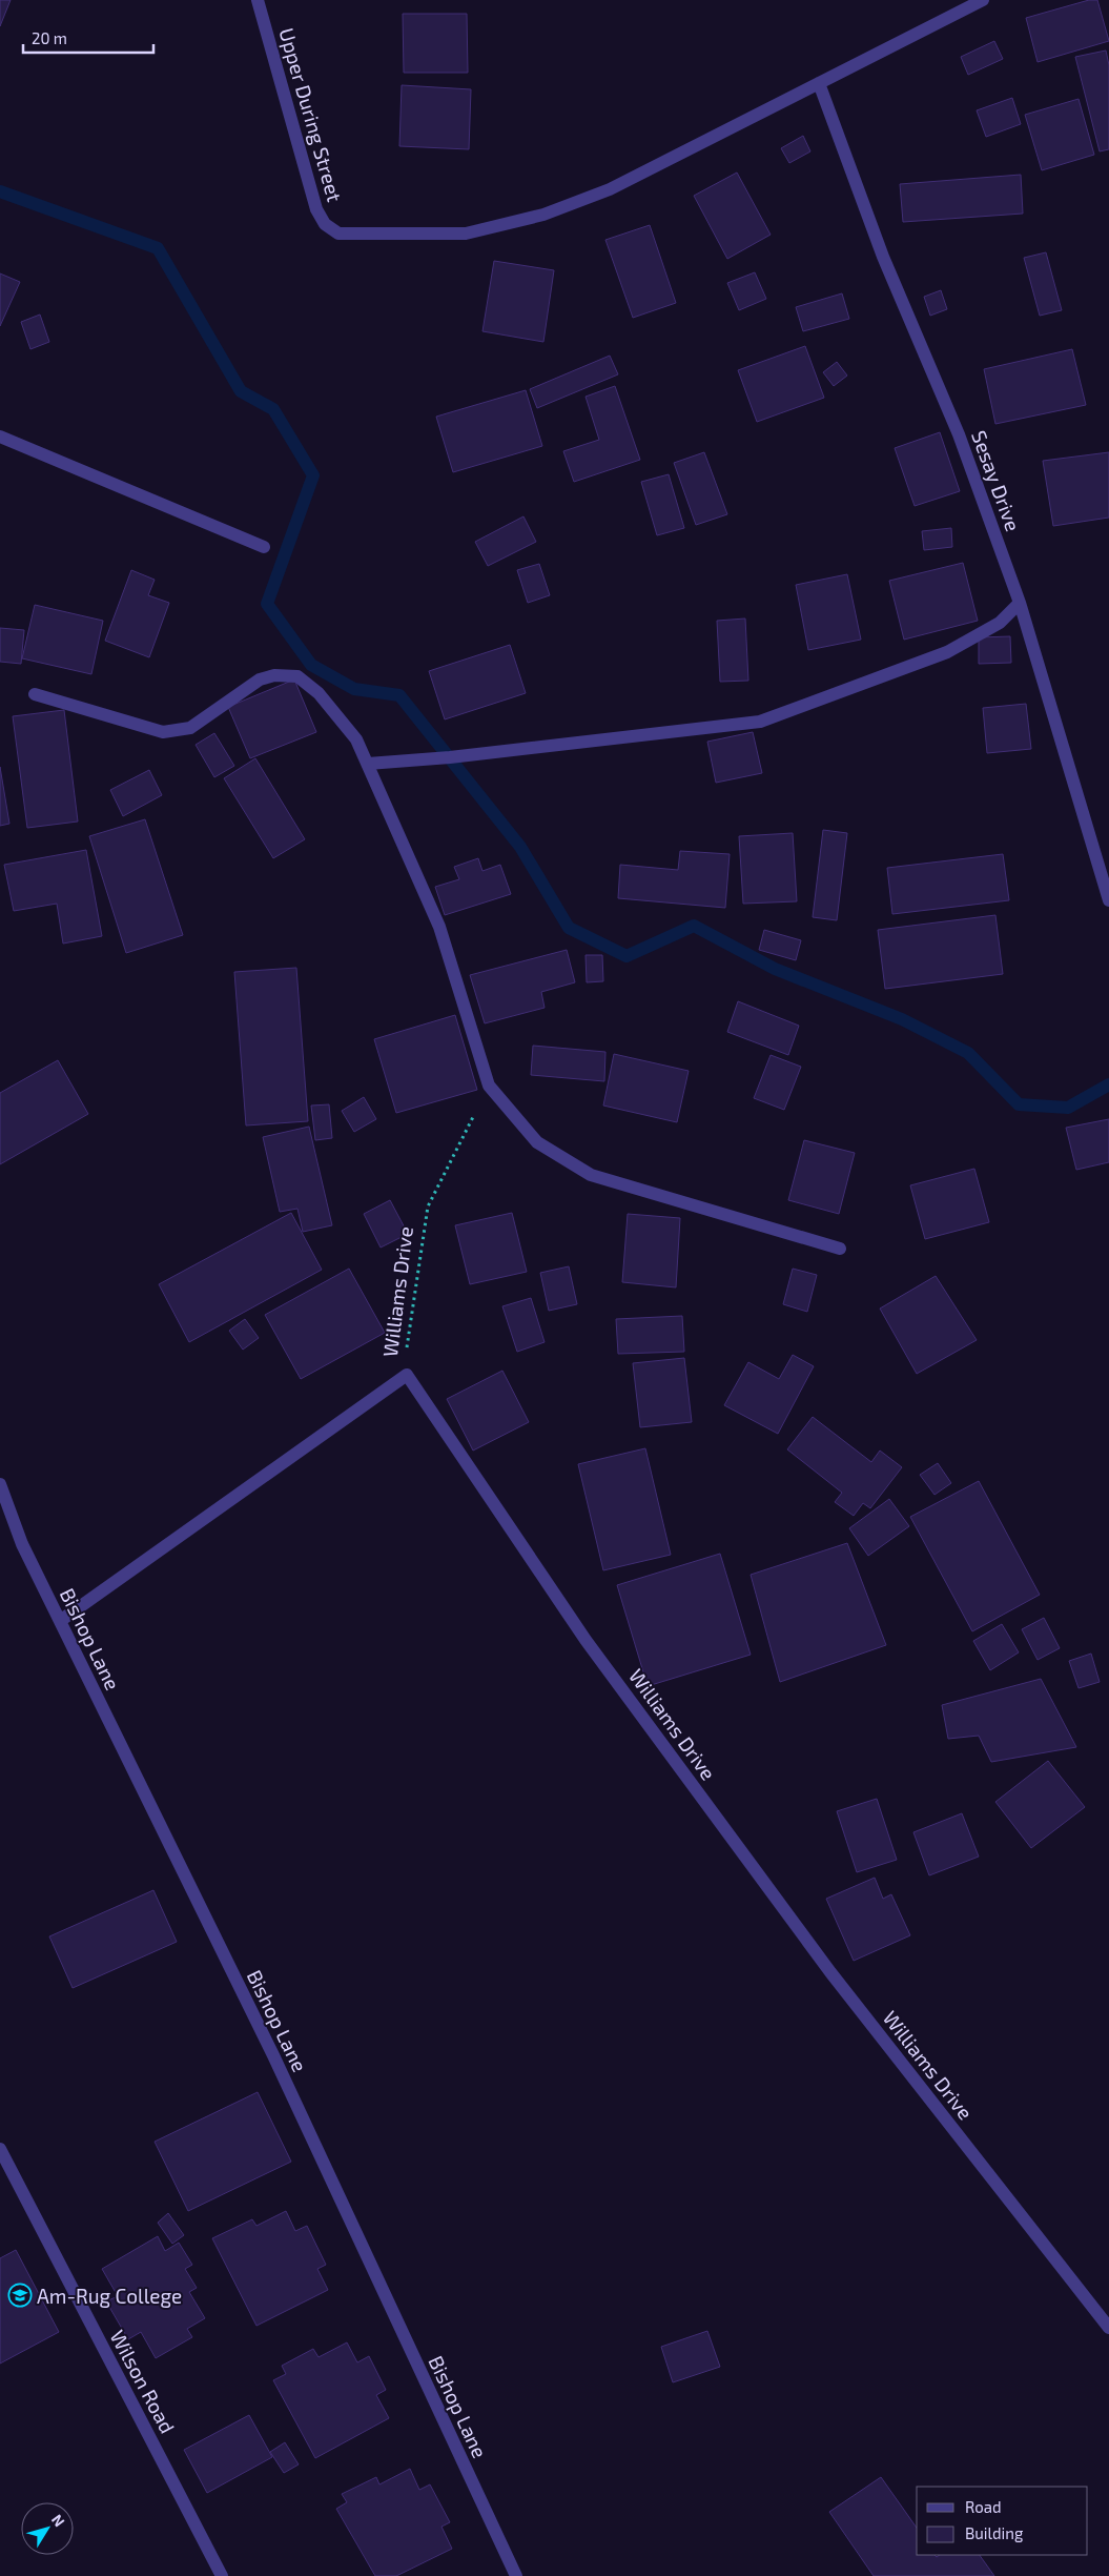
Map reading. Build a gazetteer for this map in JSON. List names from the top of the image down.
{
  "streets": {
    "street": [
      "Upper During Street",
      "Sesay Drive",
      "Williams Drive",
      "Bishop Lane",
      "Wilson Road"
    ]
  },
  "crossings": [
    ["Upper During Street", "Sesay Drive"]
  ],
  "places": {
    "school or university": ["Am-Rug College"]
  },
  "legend": ["Road", "Building"],
  "scale_bar": "20 m",
  "north": "top right"
}
